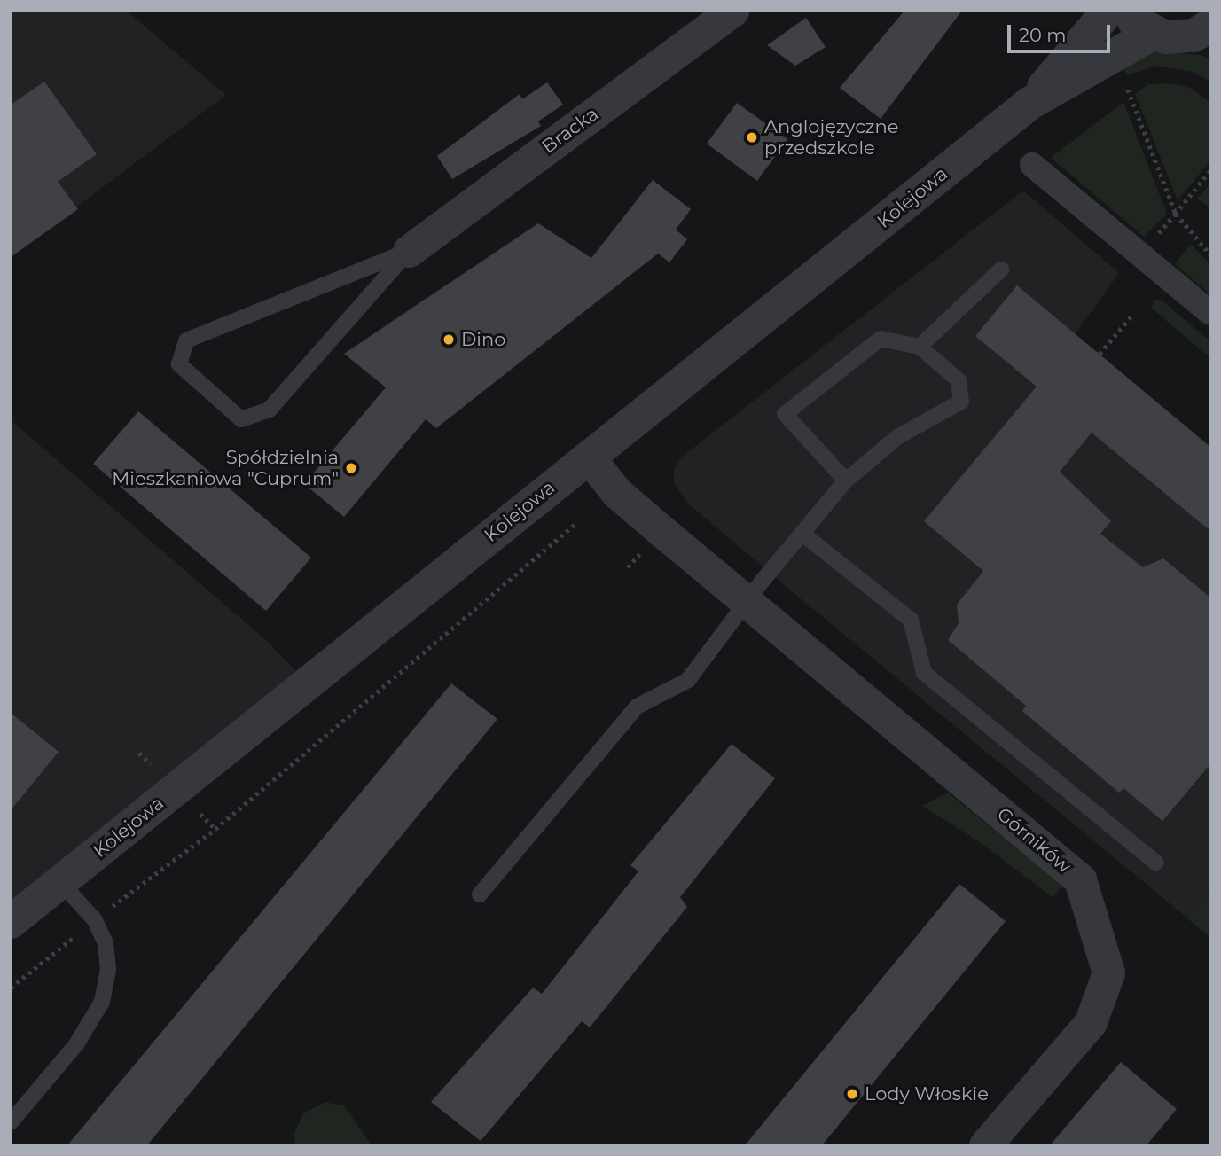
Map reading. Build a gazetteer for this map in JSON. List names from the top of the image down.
{
  "streets": {
    "street": ["Bracka", "Kolejowa", "Górników"]
  },
  "crossings": [
    ["Kolejowa", "Górników"]
  ],
  "places": [
    "Anglojęzyczne przedszkole",
    "Dino",
    "Spółdzielnia Mieszkaniowa \"Cuprum\"",
    "Lody Włoskie"
  ],
  "scale_bar": "20 m"
}
